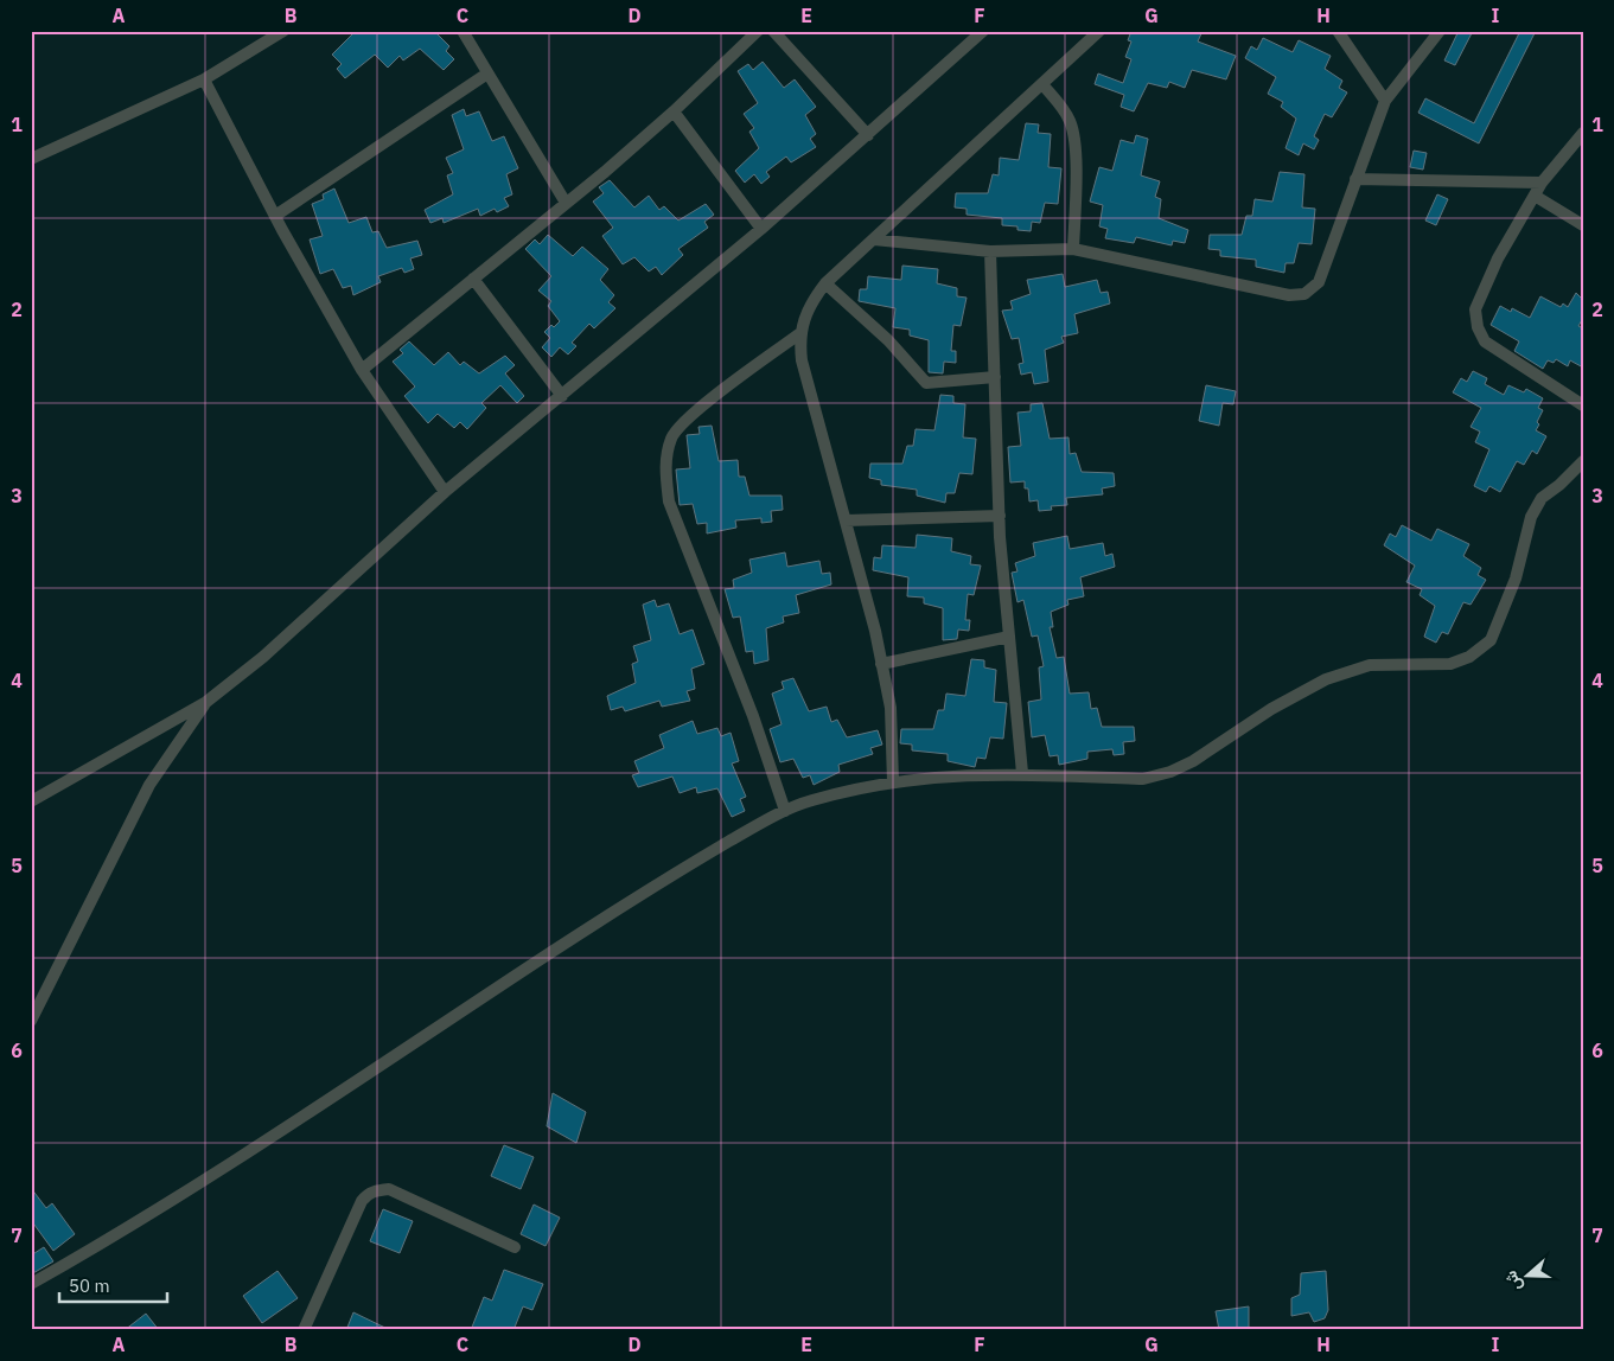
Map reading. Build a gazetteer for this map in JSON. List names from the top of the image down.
{
  "scale_bar": "50 m",
  "north": "left",
  "grid": {
    "columns": [
      "A",
      "B",
      "C",
      "D",
      "E",
      "F",
      "G",
      "H",
      "I"
    ],
    "rows": [
      "1",
      "2",
      "3",
      "4",
      "5",
      "6",
      "7"
    ]
  }
}
